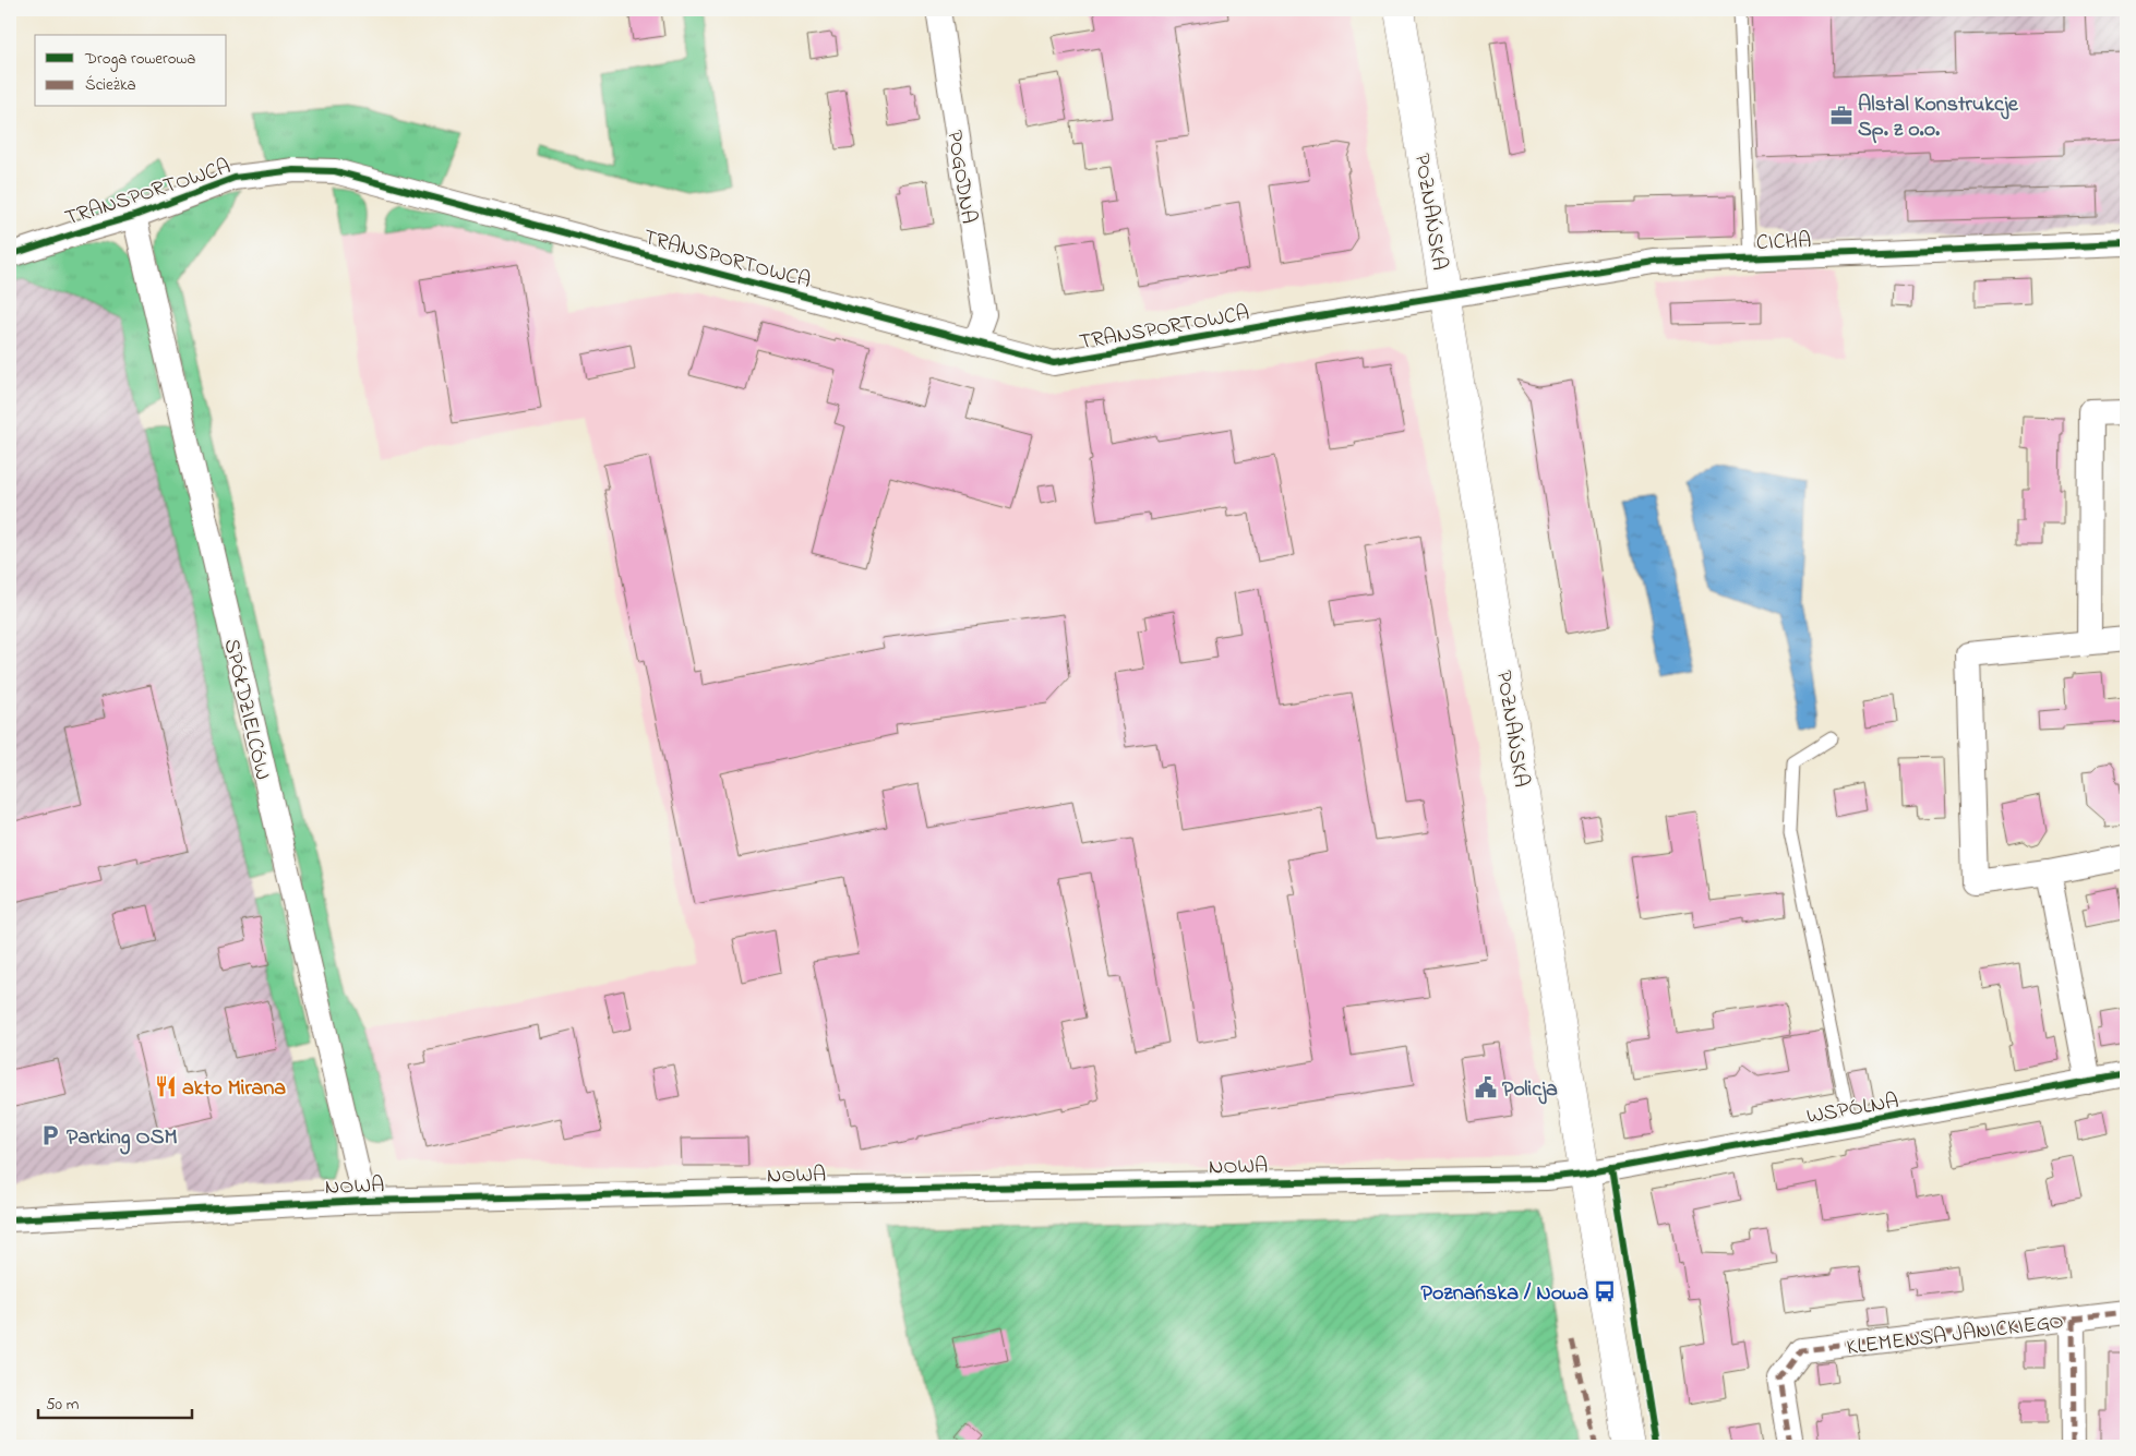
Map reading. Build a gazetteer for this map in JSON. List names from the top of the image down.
{
  "streets": {
    "main road": ["POZNAŃSKA"],
    "street": [
      "POGODNA",
      "TRANSPORTOWCA",
      "CICHA",
      "SPÓŁDZIELCÓW",
      "WSPÓLNA",
      "NOWA",
      "KLEMENSA JANICKIEGO"
    ]
  },
  "crossings": [
    ["POGODNA", "TRANSPORTOWCA"],
    ["TRANSPORTOWCA", "POZNAŃSKA"],
    ["TRANSPORTOWCA", "CICHA"],
    ["TRANSPORTOWCA", "SPÓŁDZIELCÓW"],
    ["POZNAŃSKA", "CICHA"],
    ["POZNAŃSKA", "WSPÓLNA"],
    ["POZNAŃSKA", "NOWA"],
    ["SPÓŁDZIELCÓW", "NOWA"],
    ["WSPÓLNA", "NOWA"]
  ],
  "places": {
    "office": ["Alstal Konstrukcje Sp. z o.o."],
    "restaurant": ["akto Mirana"],
    "public building": ["Policja"],
    "parking": ["Parking OSM"],
    "bus stop": ["Poznańska / Nowa"]
  },
  "legend": ["Droga rowerowa", "Ścieżka"],
  "scale_bar": "50 m"
}
